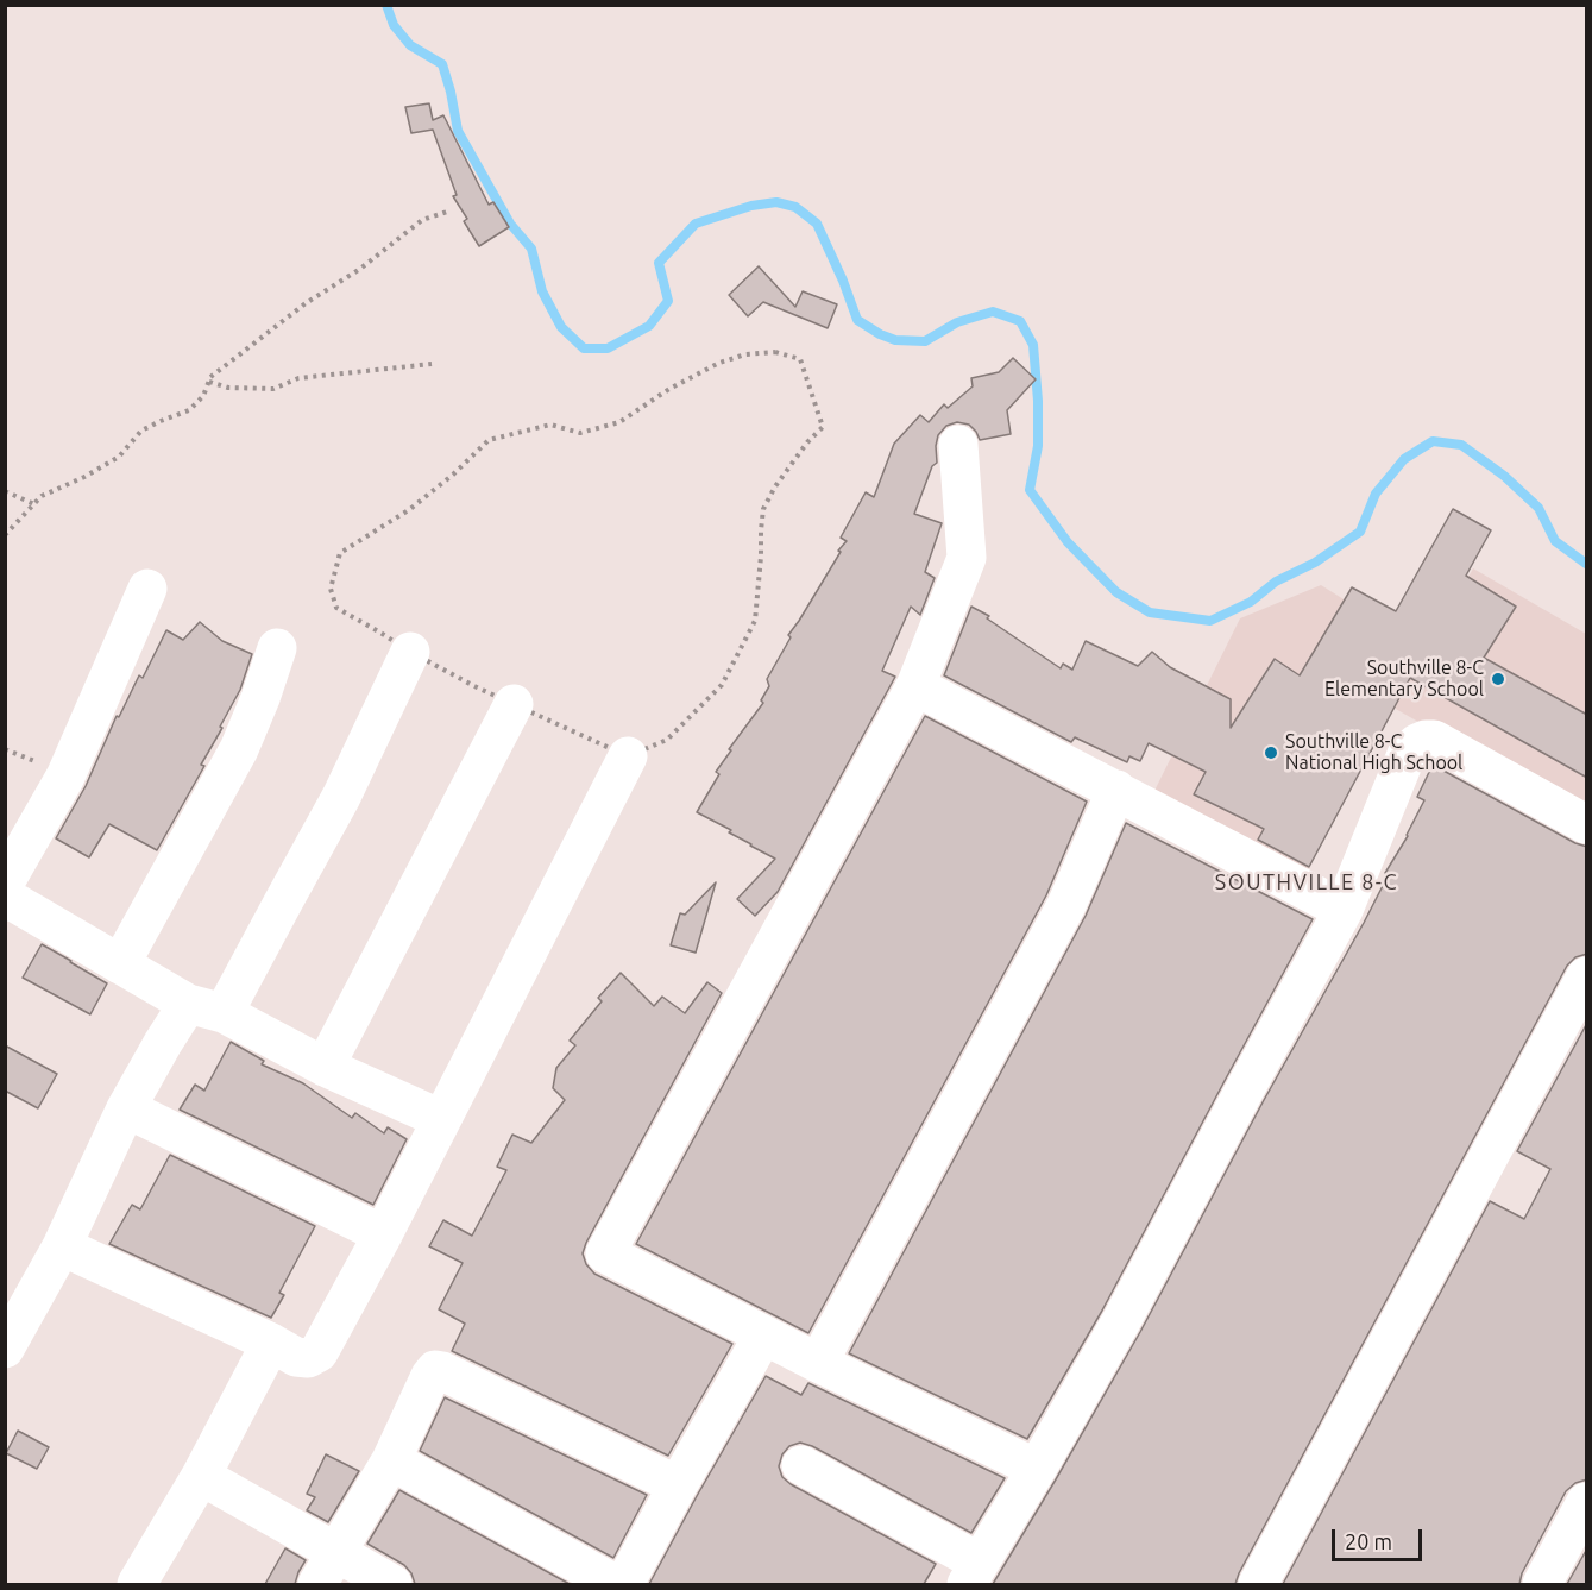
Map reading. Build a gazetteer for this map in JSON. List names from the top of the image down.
{
  "districts": ["SOUTHVILLE 8-C"],
  "places": ["Southville 8-C Elementary School", "Southville 8-C National High School"],
  "scale_bar": "20 m"
}
